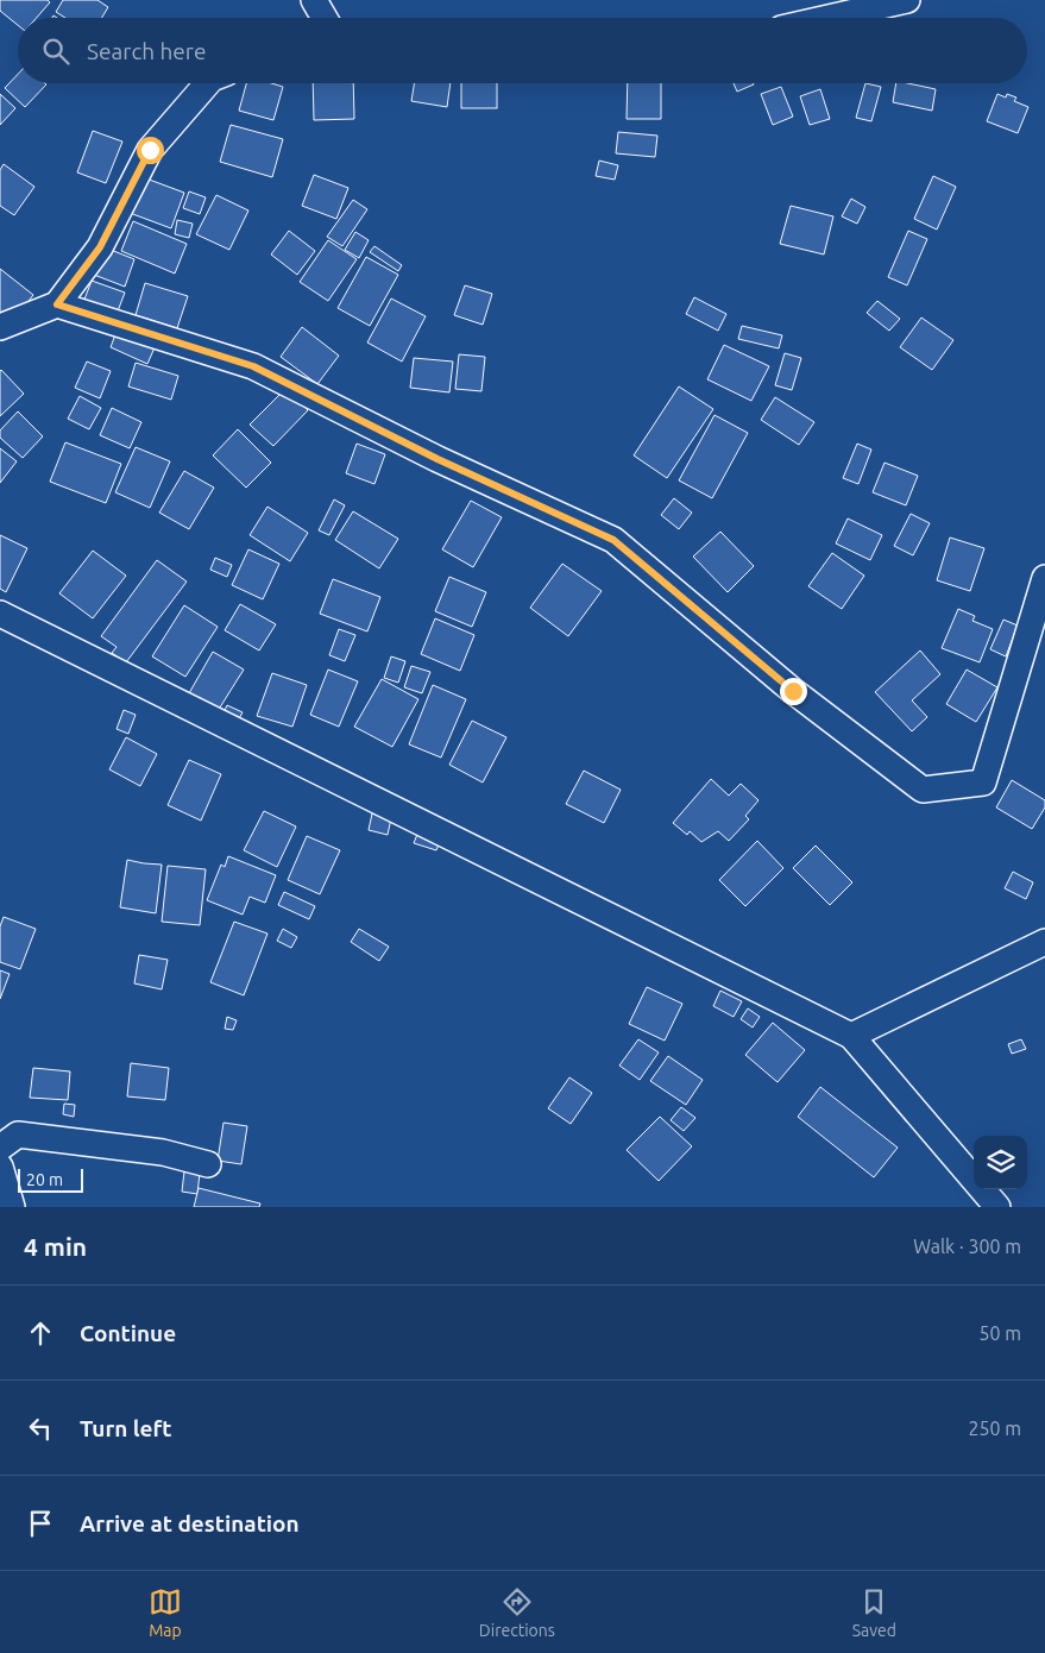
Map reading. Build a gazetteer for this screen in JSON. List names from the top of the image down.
{
  "scale_bar": "20 m",
  "page": {
    "search": "Search here",
    "scale": "20 m",
    "heading": ["4 min", "Walk · 300 m"],
    "list": [
      ["Continue", "50 m"],
      ["Turn left", "250 m"],
      "Arrive at destination"
    ],
    "nav": ["Map", "Directions", "Saved"]
  }
}
